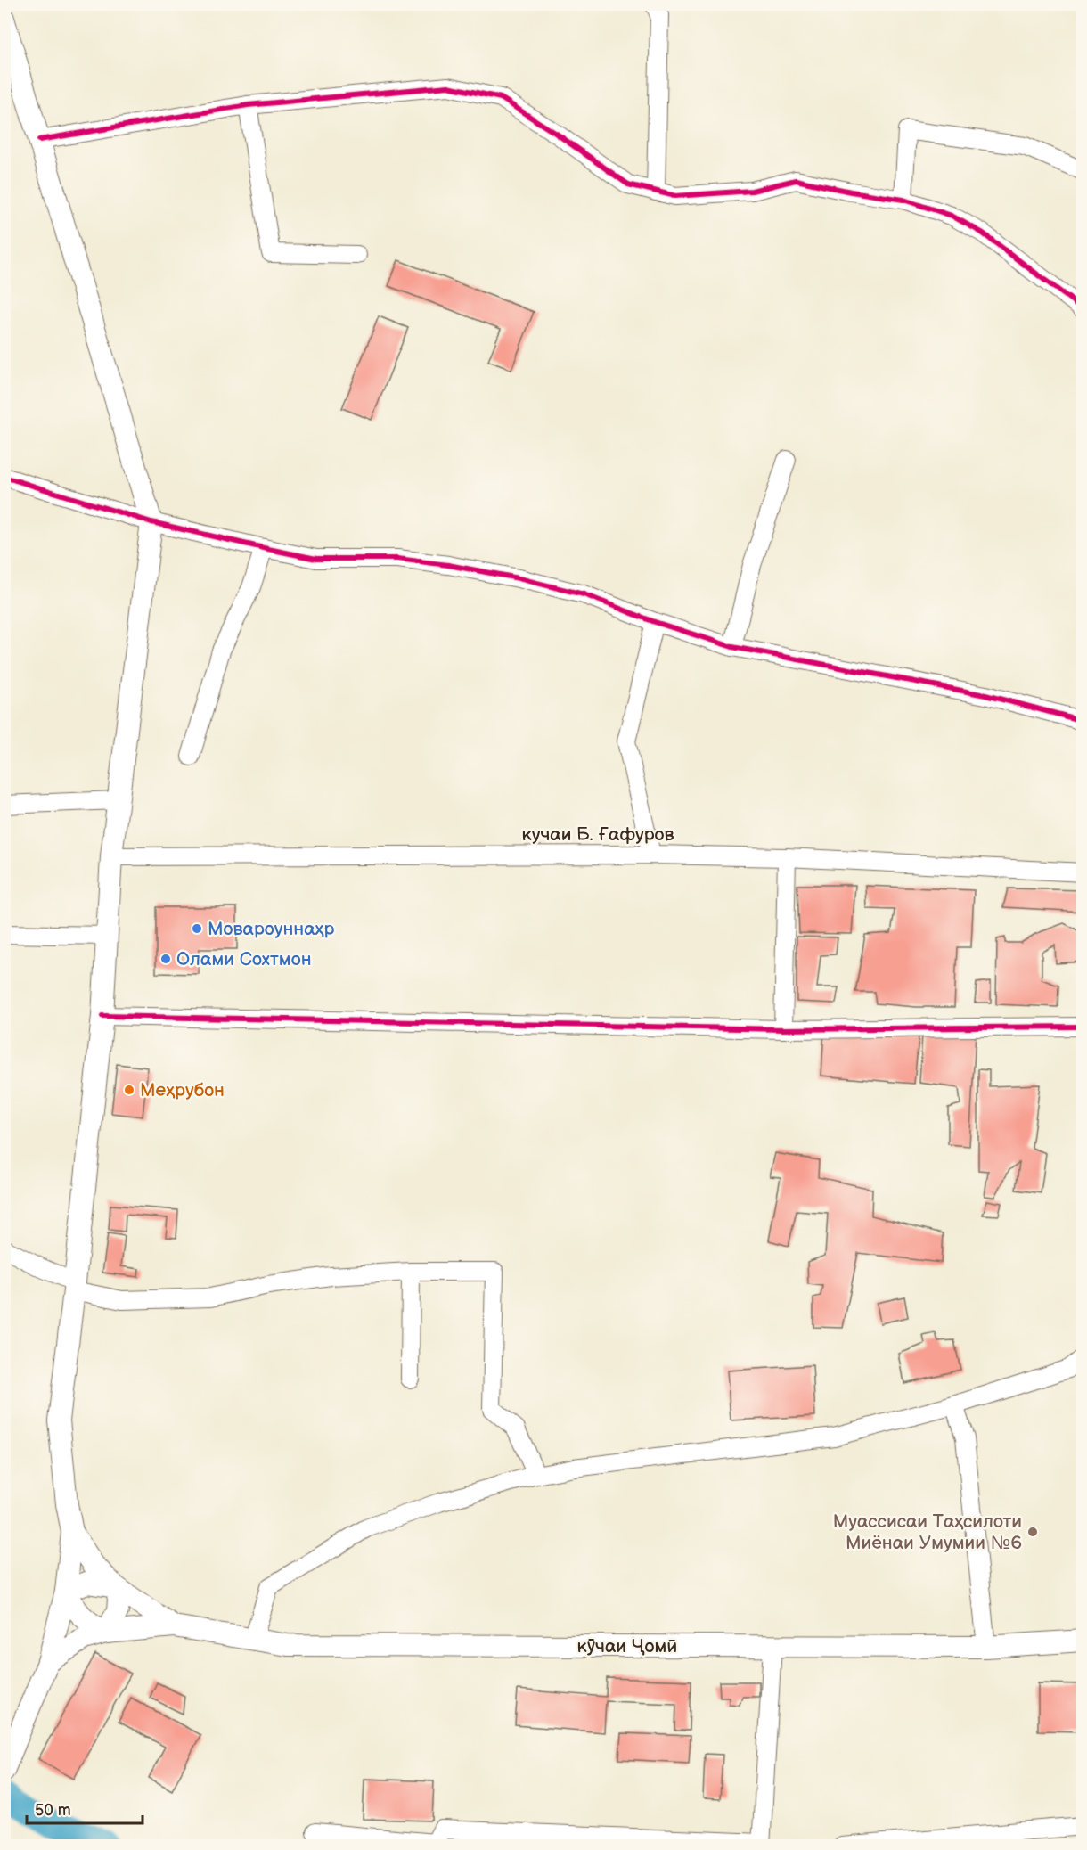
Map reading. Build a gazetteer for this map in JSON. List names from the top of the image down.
{
  "streets": {
    "main road": ["кӯчаи Ҷомӣ"],
    "street": ["кучаи Б. Ғафуров"]
  },
  "places": [
    "Мовароуннаҳр",
    "Олами Сохтмон",
    "Меҳрубон",
    "Муассисаи Таҳсилоти Миёнаи Умумии №6"
  ],
  "scale_bar": "50 m"
}
